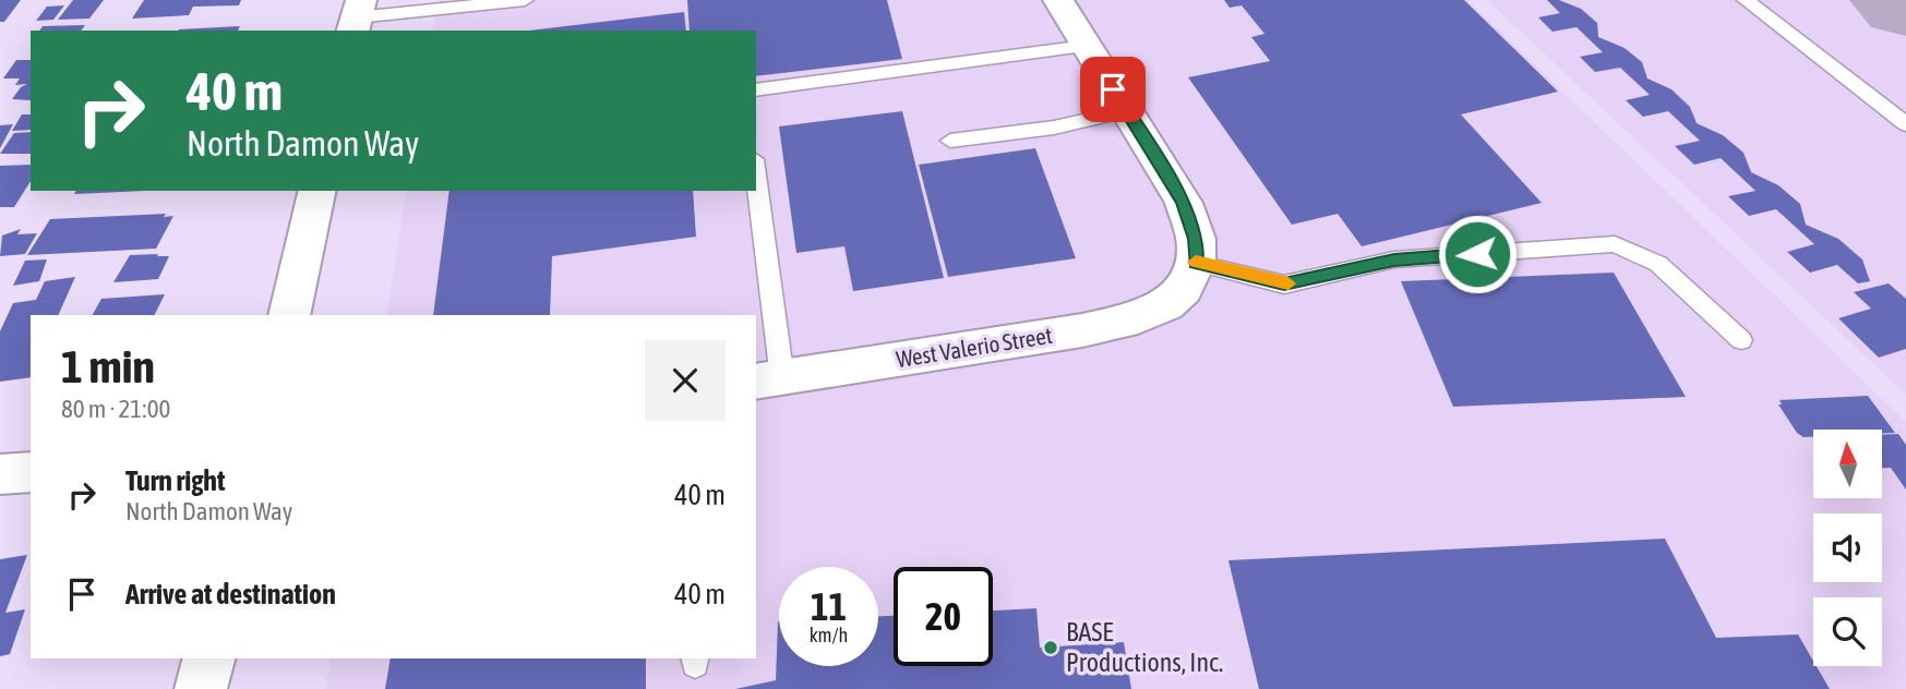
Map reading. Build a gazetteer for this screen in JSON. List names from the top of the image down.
{
  "streets": {
    "street": ["West Valerio Street"]
  },
  "places": ["BASE Productions, Inc."],
  "north": "top",
  "page": {
    "turn": ["40 m", "North Damon Way"],
    "heading": ["1 min", "80 m · 21:00"],
    "list": [
      {
        "name": "Turn right",
        "note": "North Damon Way",
        "value": "40 m"
      },
      {
        "name": "Arrive at destination",
        "value": "40 m"
      }
    ],
    "speed": "11 km/h",
    "limit": "20"
  }
}
